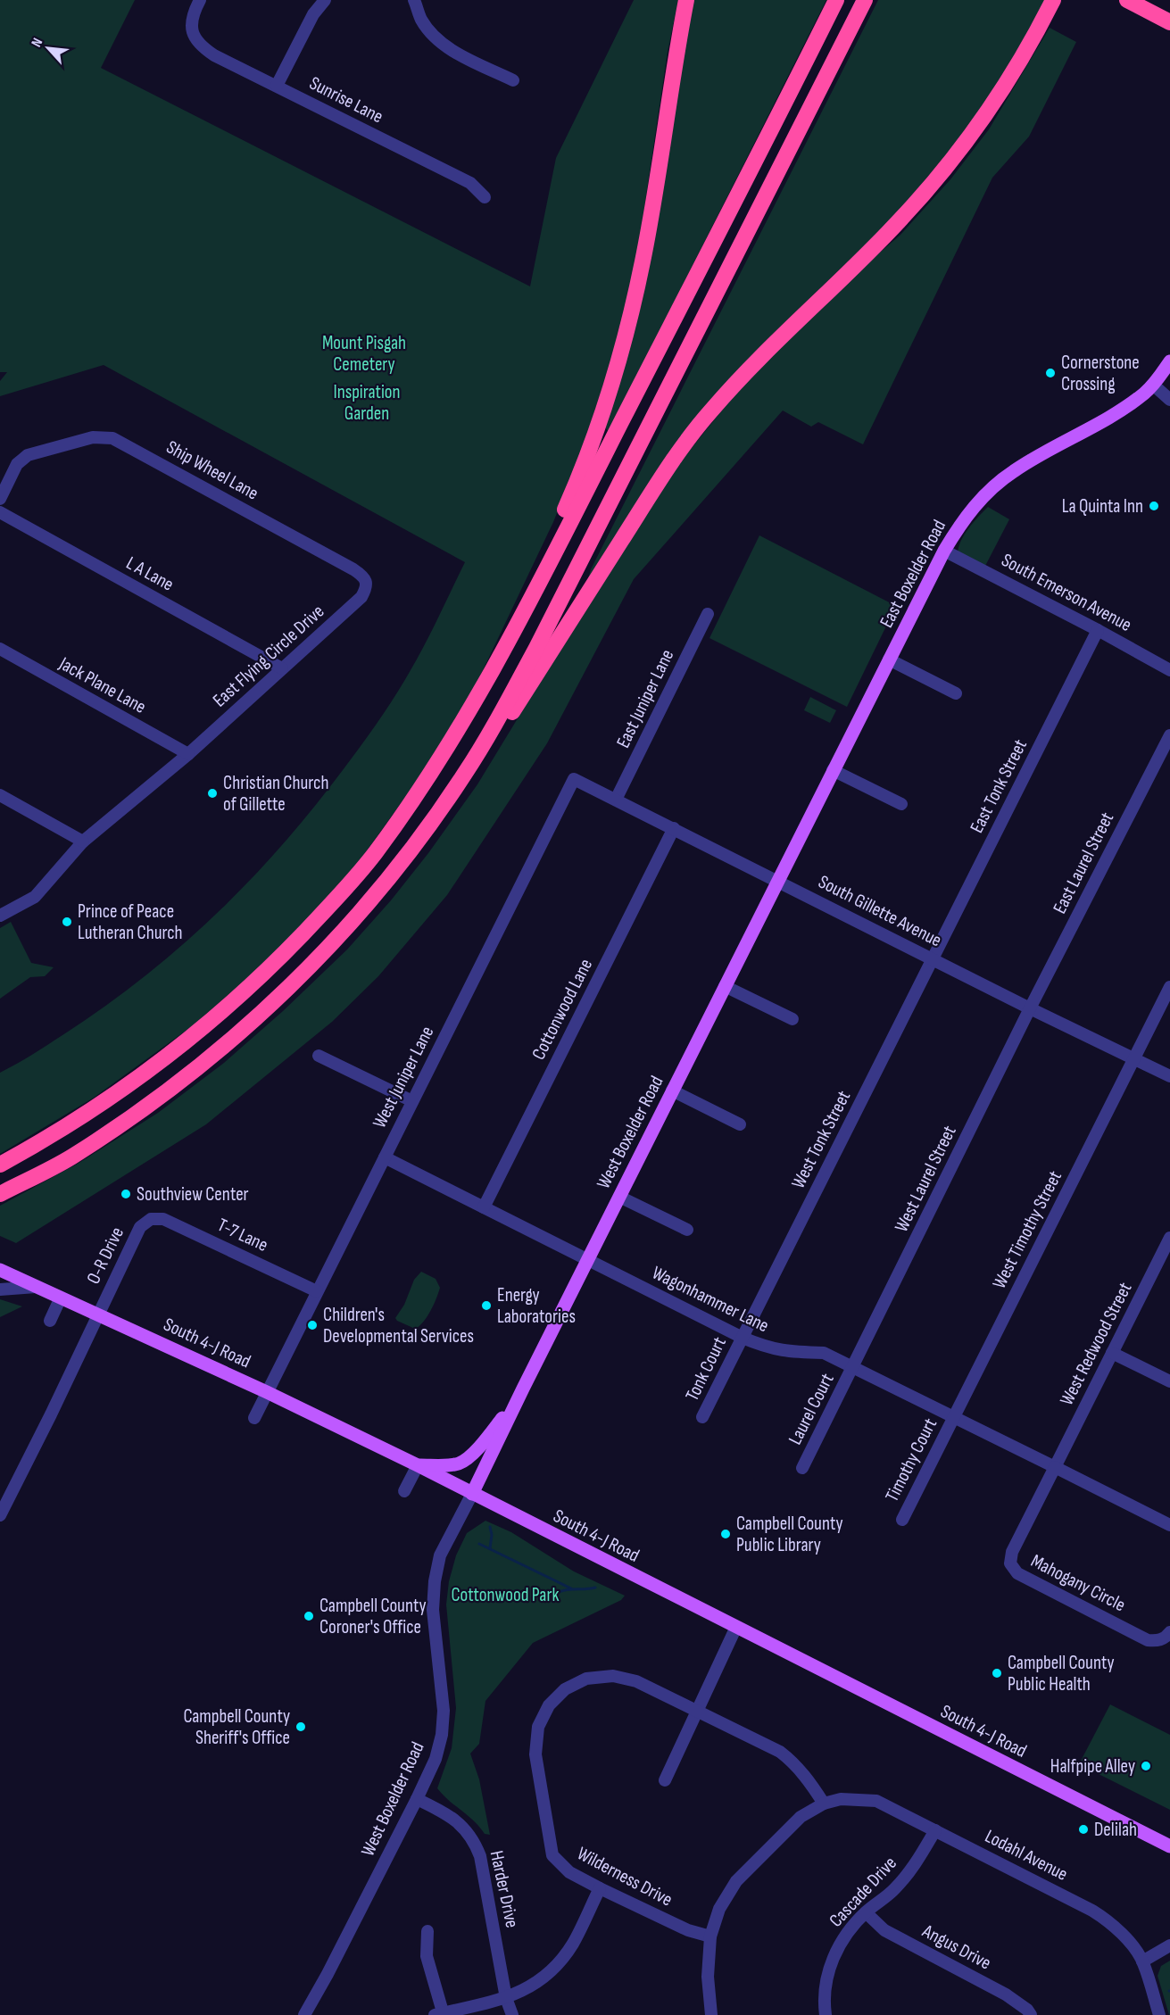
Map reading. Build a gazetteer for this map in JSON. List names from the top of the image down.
{
  "streets": {
    "main road": ["East Boxelder Road", "West Boxelder Road", "South 4-J Road"],
    "street": [
      "Sunrise Lane",
      "Ship Wheel Lane",
      "L A Lane",
      "South Emerson Avenue",
      "East Flying Circle Drive",
      "Jack Plane Lane",
      "East Juniper Lane",
      "East Tonk Street",
      "East Laurel Street",
      "South Gillette Avenue",
      "Cottonwood Lane",
      "West Juniper Lane",
      "West Tonk Street",
      "West Laurel Street",
      "West Timothy Street",
      "T-7 Lane",
      "O-R Drive",
      "Wagonhammer Lane",
      "West Redwood Street",
      "Tonk Court",
      "Laurel Court",
      "Timothy Court",
      "Mahogany Circle",
      "Lodahl Avenue",
      "Wilderness Drive",
      "Harder Drive",
      "Cascade Drive",
      "Angus Drive"
    ]
  },
  "crossings": [
    ["Ship Wheel Lane", "East Flying Circle Drive"],
    ["L A Lane", "East Flying Circle Drive"],
    ["East Boxelder Road", "South Emerson Avenue"],
    ["East Boxelder Road", "South Gillette Avenue"],
    ["East Boxelder Road", "West Boxelder Road"],
    ["South Emerson Avenue", "East Tonk Street"],
    ["East Flying Circle Drive", "Jack Plane Lane"],
    ["East Juniper Lane", "South Gillette Avenue"],
    ["East Tonk Street", "South Gillette Avenue"],
    ["East Tonk Street", "West Tonk Street"],
    ["East Laurel Street", "South Gillette Avenue"],
    ["East Laurel Street", "West Laurel Street"],
    ["South Gillette Avenue", "Cottonwood Lane"],
    ["South Gillette Avenue", "West Juniper Lane"],
    ["South Gillette Avenue", "West Boxelder Road"],
    ["South Gillette Avenue", "West Tonk Street"],
    ["South Gillette Avenue", "West Laurel Street"],
    ["South Gillette Avenue", "West Timothy Street"],
    ["Cottonwood Lane", "Wagonhammer Lane"],
    ["West Juniper Lane", "T-7 Lane"],
    ["West Juniper Lane", "Wagonhammer Lane"],
    ["West Juniper Lane", "South 4-J Road"],
    ["West Boxelder Road", "Wagonhammer Lane"],
    ["West Boxelder Road", "South 4-J Road"],
    ["West Boxelder Road", "Harder Drive"],
    ["West Tonk Street", "Wagonhammer Lane"],
    ["West Tonk Street", "Tonk Court"],
    ["West Laurel Street", "Wagonhammer Lane"],
    ["West Laurel Street", "Laurel Court"],
    ["West Timothy Street", "Wagonhammer Lane"],
    ["West Timothy Street", "Timothy Court"],
    ["T-7 Lane", "O-R Drive"],
    ["O-R Drive", "South 4-J Road"],
    ["Wagonhammer Lane", "West Redwood Street"],
    ["Wagonhammer Lane", "Tonk Court"],
    ["Wagonhammer Lane", "Laurel Court"],
    ["Wagonhammer Lane", "Timothy Court"],
    ["Wagonhammer Lane", "Mahogany Circle"],
    ["West Redwood Street", "Mahogany Circle"],
    ["Lodahl Avenue", "Wilderness Drive"],
    ["Lodahl Avenue", "Cascade Drive"],
    ["Cascade Drive", "Angus Drive"]
  ],
  "parks": ["Mount Pisgah Cemetery", "Inspiration Garden", "Cottonwood Park"],
  "places": [
    "Cornerstone Crossing",
    "La Quinta Inn",
    "Christian Church of Gillette",
    "Prince of Peace Lutheran Church",
    "Southview Center",
    "Energy Laboratories",
    "Children's Developmental Services",
    "Campbell County Public Library",
    "Campbell County Coroner's Office",
    "Campbell County Public Health",
    "Campbell County Sheriff's Office",
    "Halfpipe Alley",
    "Delilah"
  ],
  "north": "top left"
}
